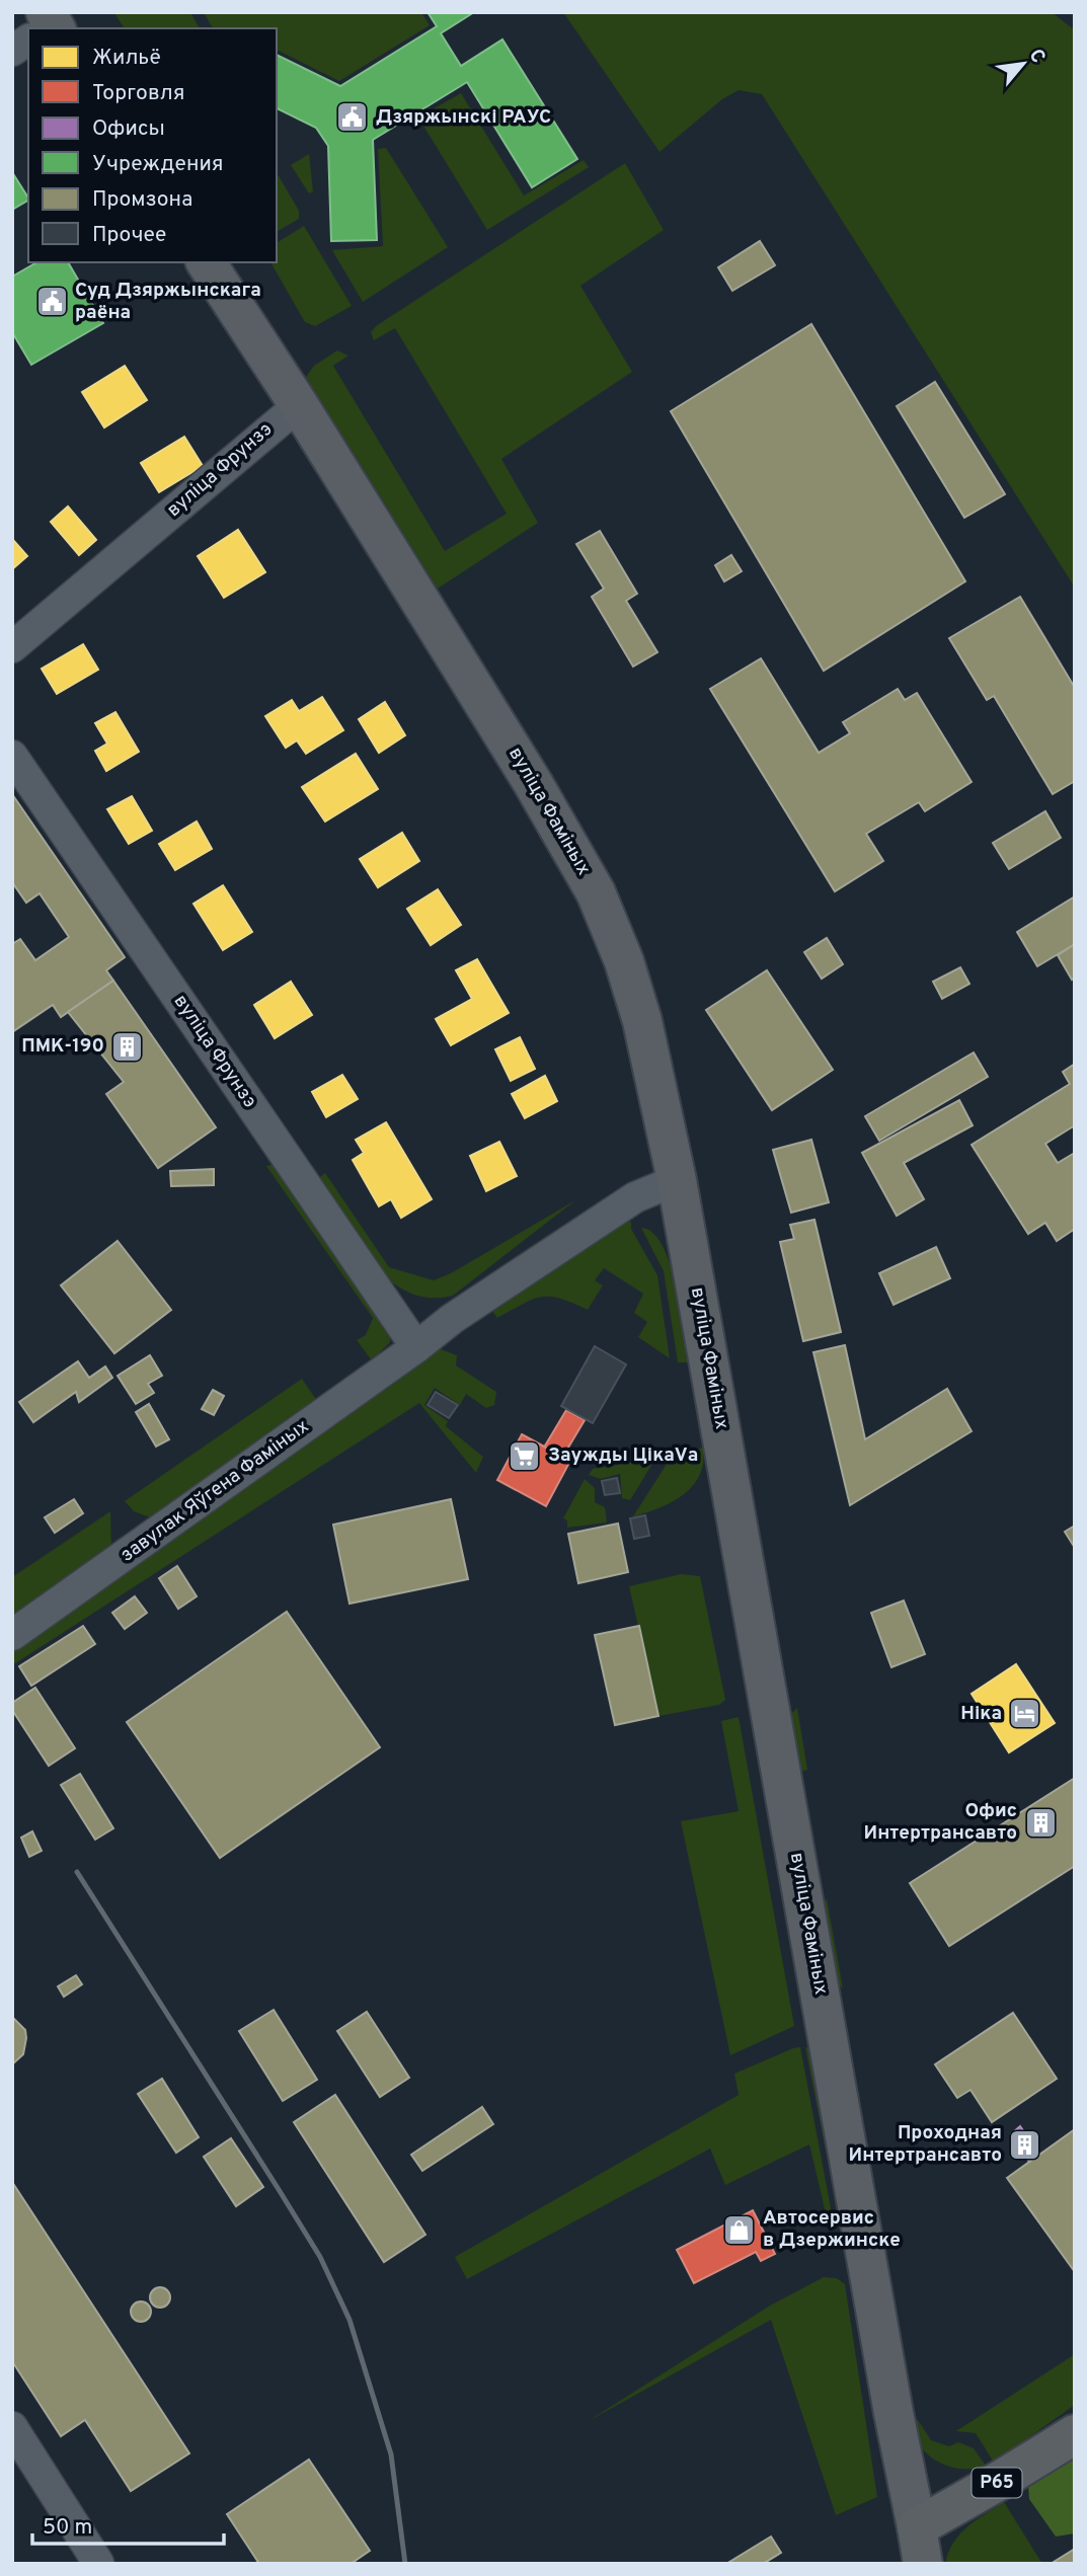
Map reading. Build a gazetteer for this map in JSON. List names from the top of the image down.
{
  "streets": {
    "main road": ["вуліца Фаміных", "Р65"],
    "street": ["вуліца Фрунзэ", "завулак Яўгена Фаміных"]
  },
  "crossings": [
    ["вуліца Фрунзэ", "вуліца Фаміных"],
    ["вуліца Фрунзэ", "завулак Яўгена Фаміных"],
    ["вуліца Фаміных", "завулак Яўгена Фаміных"],
    ["вуліца Фаміных", "Р65"]
  ],
  "places": {
    "public building": ["Дзяржынскі РАУС", "Суд Дзяржынскага раёна"],
    "building": ["ПМК-190", "Офис Интертрансавто", "Проходная Интертрансавто"],
    "supermarket": ["Заужды ЦікаVа"],
    "hotel": ["Ніка"],
    "shop": ["Автосервис в Дзержинске"]
  },
  "legend": [
    "Жильё",
    "Торговля",
    "Офисы",
    "Учреждения",
    "Промзона",
    "Прочее"
  ],
  "scale_bar": "50 m",
  "north": "top right"
}
